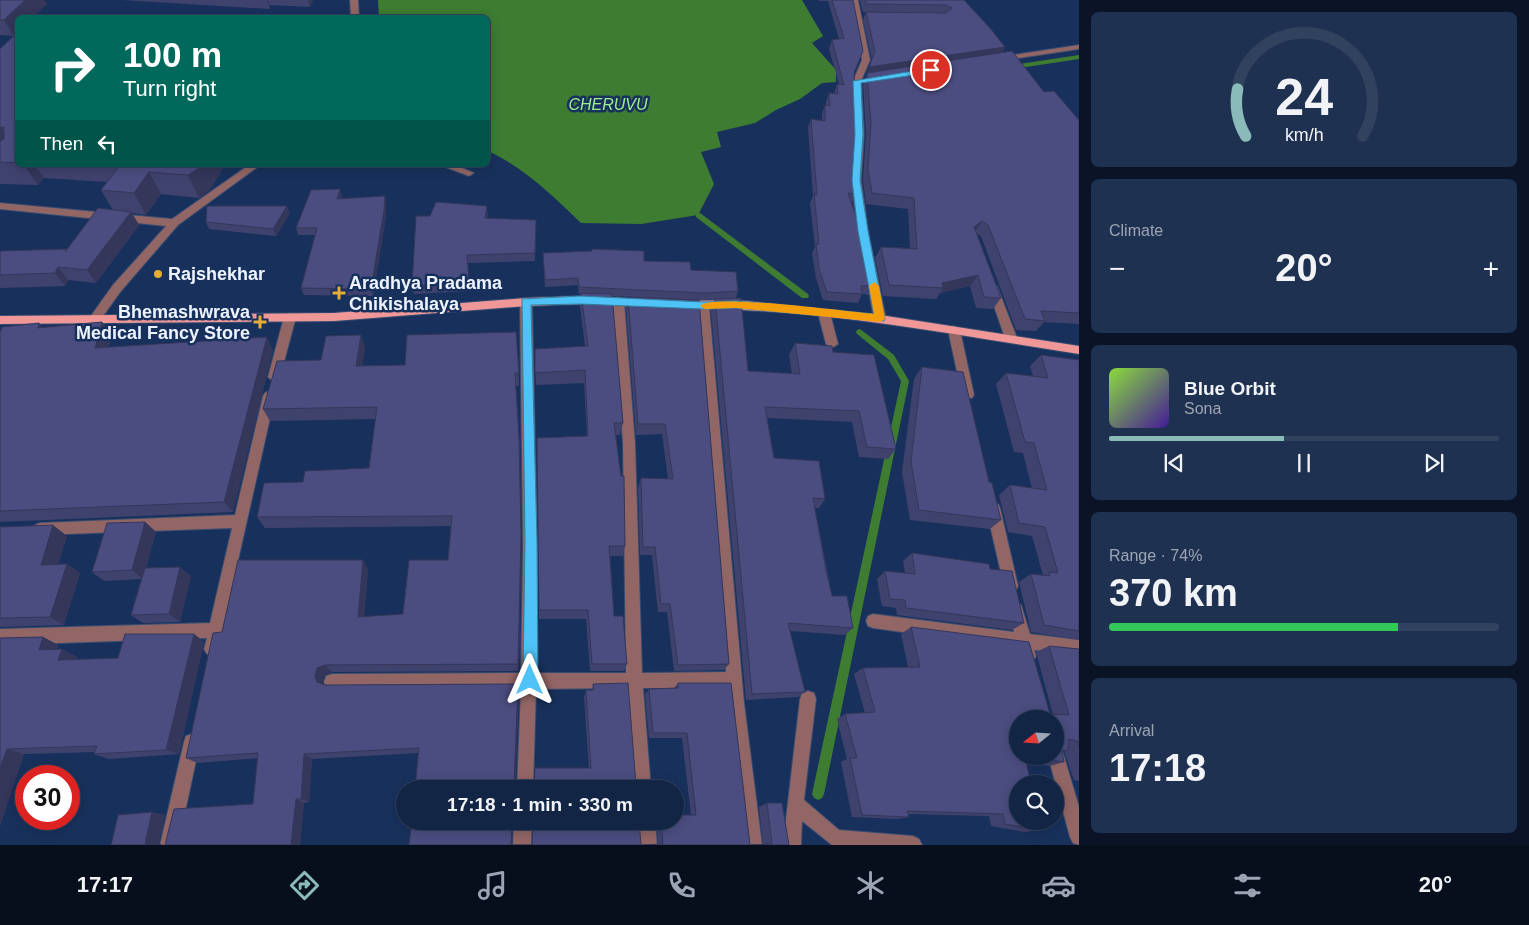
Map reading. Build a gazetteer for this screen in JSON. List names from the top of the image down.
{
  "water": ["CHERUVU"],
  "places": {
    "other": ["Rajshekhar"],
    "health": ["Aradhya Pradama Chikishalaya", "Bhemashwrava Medical Fancy Store"]
  },
  "north": "left",
  "page": {
    "turn": ["100 m", "Turn right"],
    "then": "Then",
    "tile": [
      "Climate",
      ["Range · 74%", "370 km"],
      ["Arrival", "17:18"]
    ],
    "heat": ["−", "20°", "+"],
    "song": ["Blue Orbit", "Sona"],
    "limit": "30",
    "trip": "17:18 · 1 min · 330 m",
    "tabs": ["17:17", "20°"],
    "gauge": ["24", "km/h"]
  }
}
